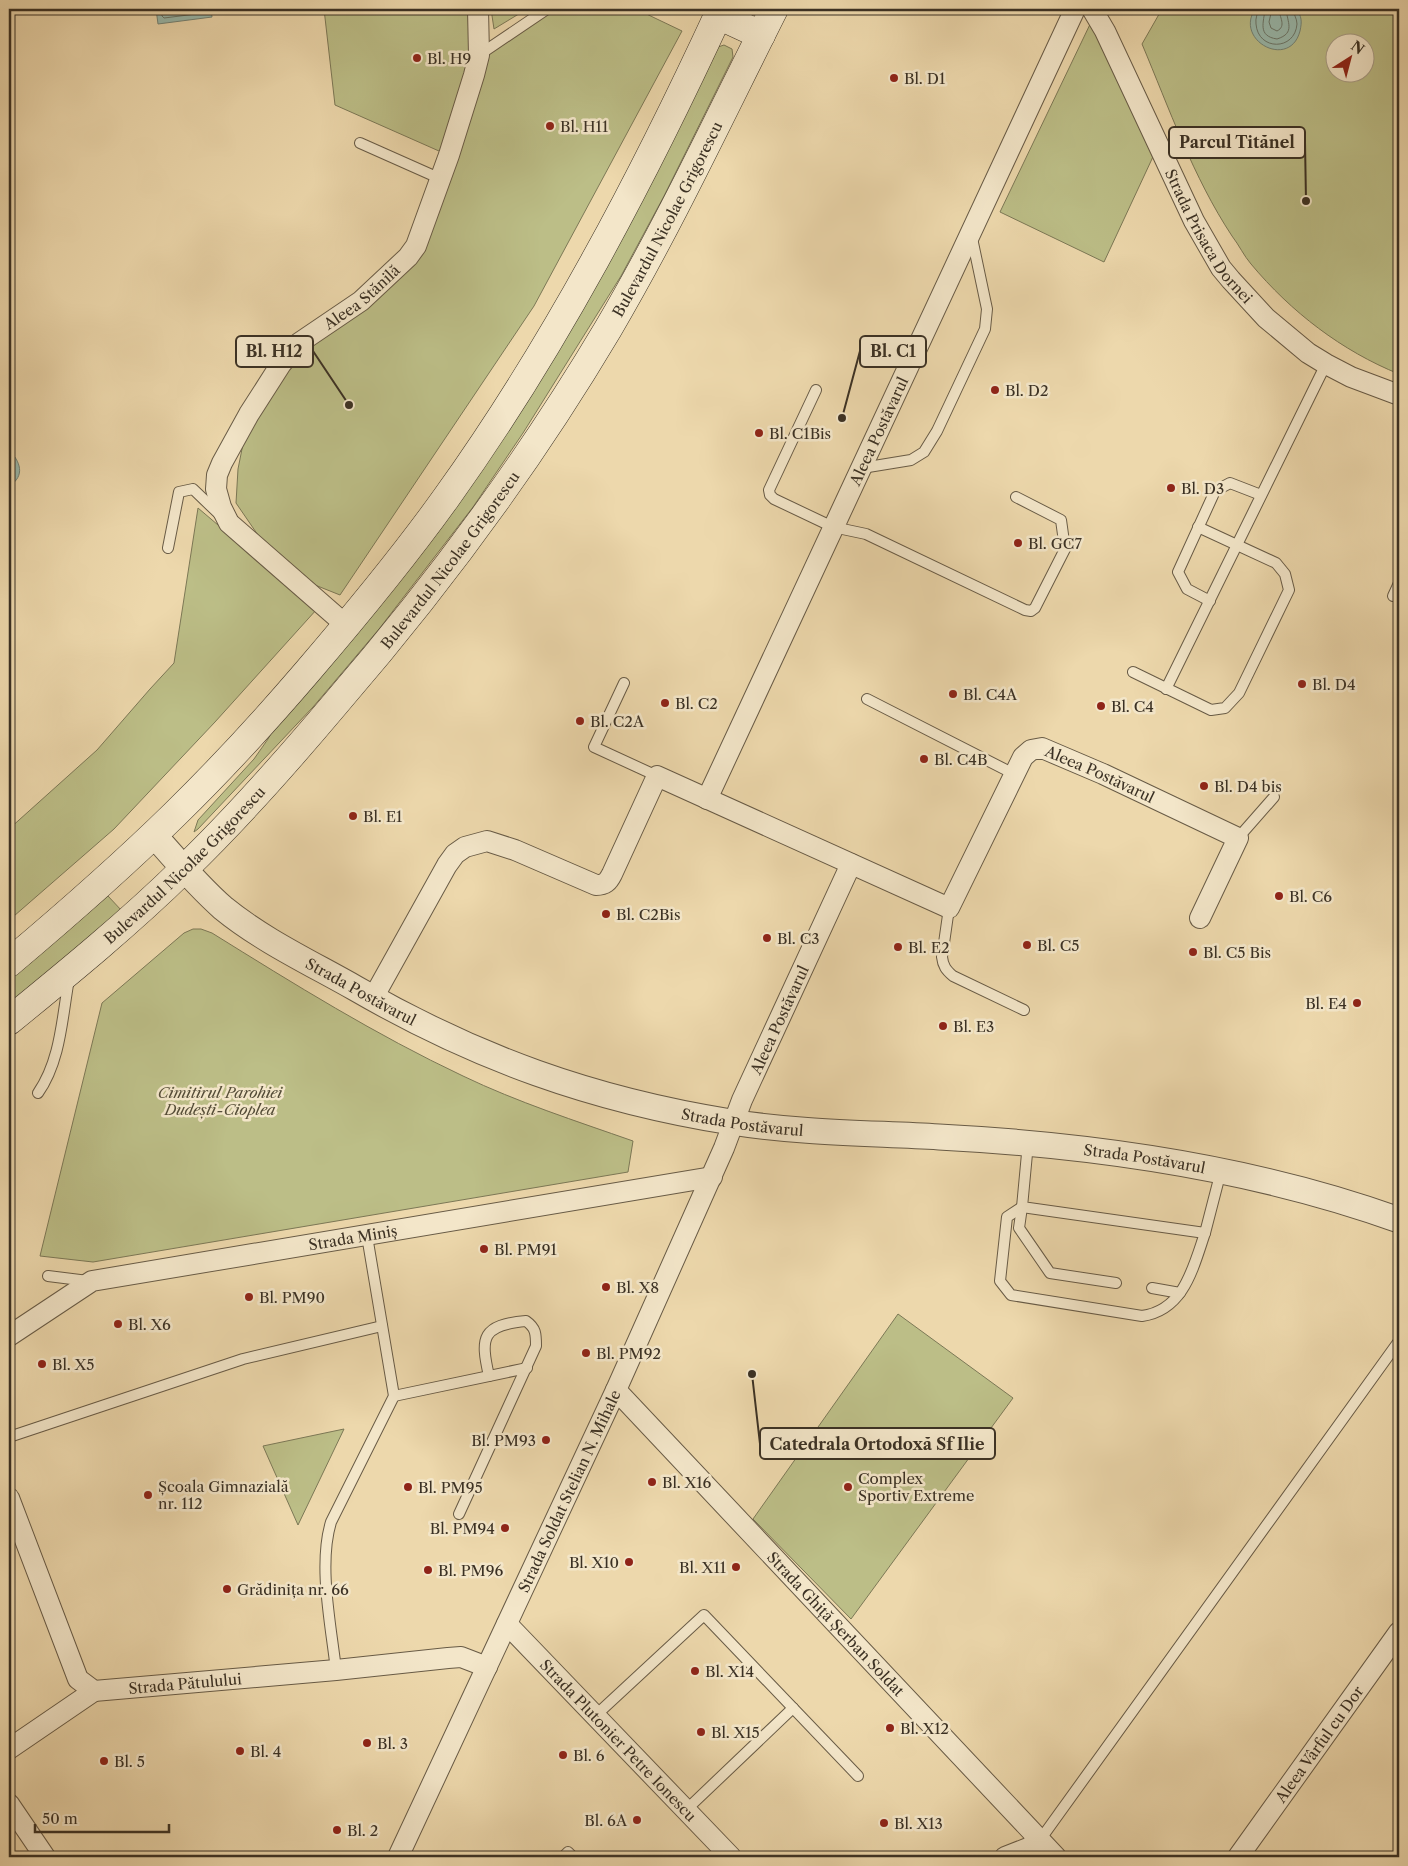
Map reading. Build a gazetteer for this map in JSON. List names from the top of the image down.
{
  "streets": {
    "main road": ["Bulevardul Nicolae Grigorescu"],
    "street": [
      "Strada Prisaca Dornei",
      "Aleea Stănilă",
      "Aleea Postăvarul",
      "Strada Postăvarul",
      "Strada Miniș",
      "Strada Soldat Stelian N. Mihale",
      "Strada Ghiță Șerban Soldat",
      "Strada Pătulului",
      "Strada Plutonier Petre Ionescu",
      "Aleea Vârful cu Dor"
    ]
  },
  "crossings": [
    ["Bulevardul Nicolae Grigorescu", "Strada Postăvarul"],
    ["Aleea Postăvarul", "Strada Postăvarul"],
    ["Aleea Postăvarul", "Strada Soldat Stelian N. Mihale"],
    ["Strada Postăvarul", "Strada Soldat Stelian N. Mihale"],
    ["Strada Miniș", "Strada Soldat Stelian N. Mihale"],
    ["Strada Soldat Stelian N. Mihale", "Strada Ghiță Șerban Soldat"],
    ["Strada Soldat Stelian N. Mihale", "Strada Pătulului"],
    ["Strada Soldat Stelian N. Mihale", "Strada Plutonier Petre Ionescu"]
  ],
  "parks": ["Cimitirul Parohiei Dudești-Cioplea"],
  "places": [
    "Bl. H9",
    "Bl. D1",
    "Bl. H11",
    "Parcul Titănel",
    "Bl. D2",
    "Bl. H12",
    "Bl. C1",
    "Bl. C1Bis",
    "Bl. D3",
    "Bl. GC7",
    "Bl. D4",
    "Bl. C4A",
    "Bl. C2",
    "Bl. C4",
    "Bl. C2A",
    "Bl. C4B",
    "Bl. D4 bis",
    "Bl. E1",
    "Bl. C6",
    "Bl. C2Bis",
    "Bl. C3",
    "Bl. C5",
    "Bl. E2",
    "Bl. C5 Bis",
    "Bl. E4",
    "Bl. E3",
    "Bl. PM91",
    "Bl. X8",
    "Bl. PM90",
    "Bl. X6",
    "Bl. PM92",
    "Bl. X5",
    "Catedrala Ortodoxă Sf Ilie",
    "Bl. PM93",
    "Bl. X16",
    "Bl. PM95",
    "Complex Sportiv Extreme",
    "Școala Gimnazială nr. 112",
    "Bl. PM94",
    "Bl. X10",
    "Bl. X11",
    "Bl. PM96",
    "Grădinița nr. 66",
    "Bl. X14",
    "Bl. X12",
    "Bl. X15",
    "Bl. 3",
    "Bl. 4",
    "Bl. 6",
    "Bl. 5",
    "Bl. 6A",
    "Bl. X13",
    "Bl. 2"
  ],
  "scale_bar": "50 m",
  "north": "top right"
}
